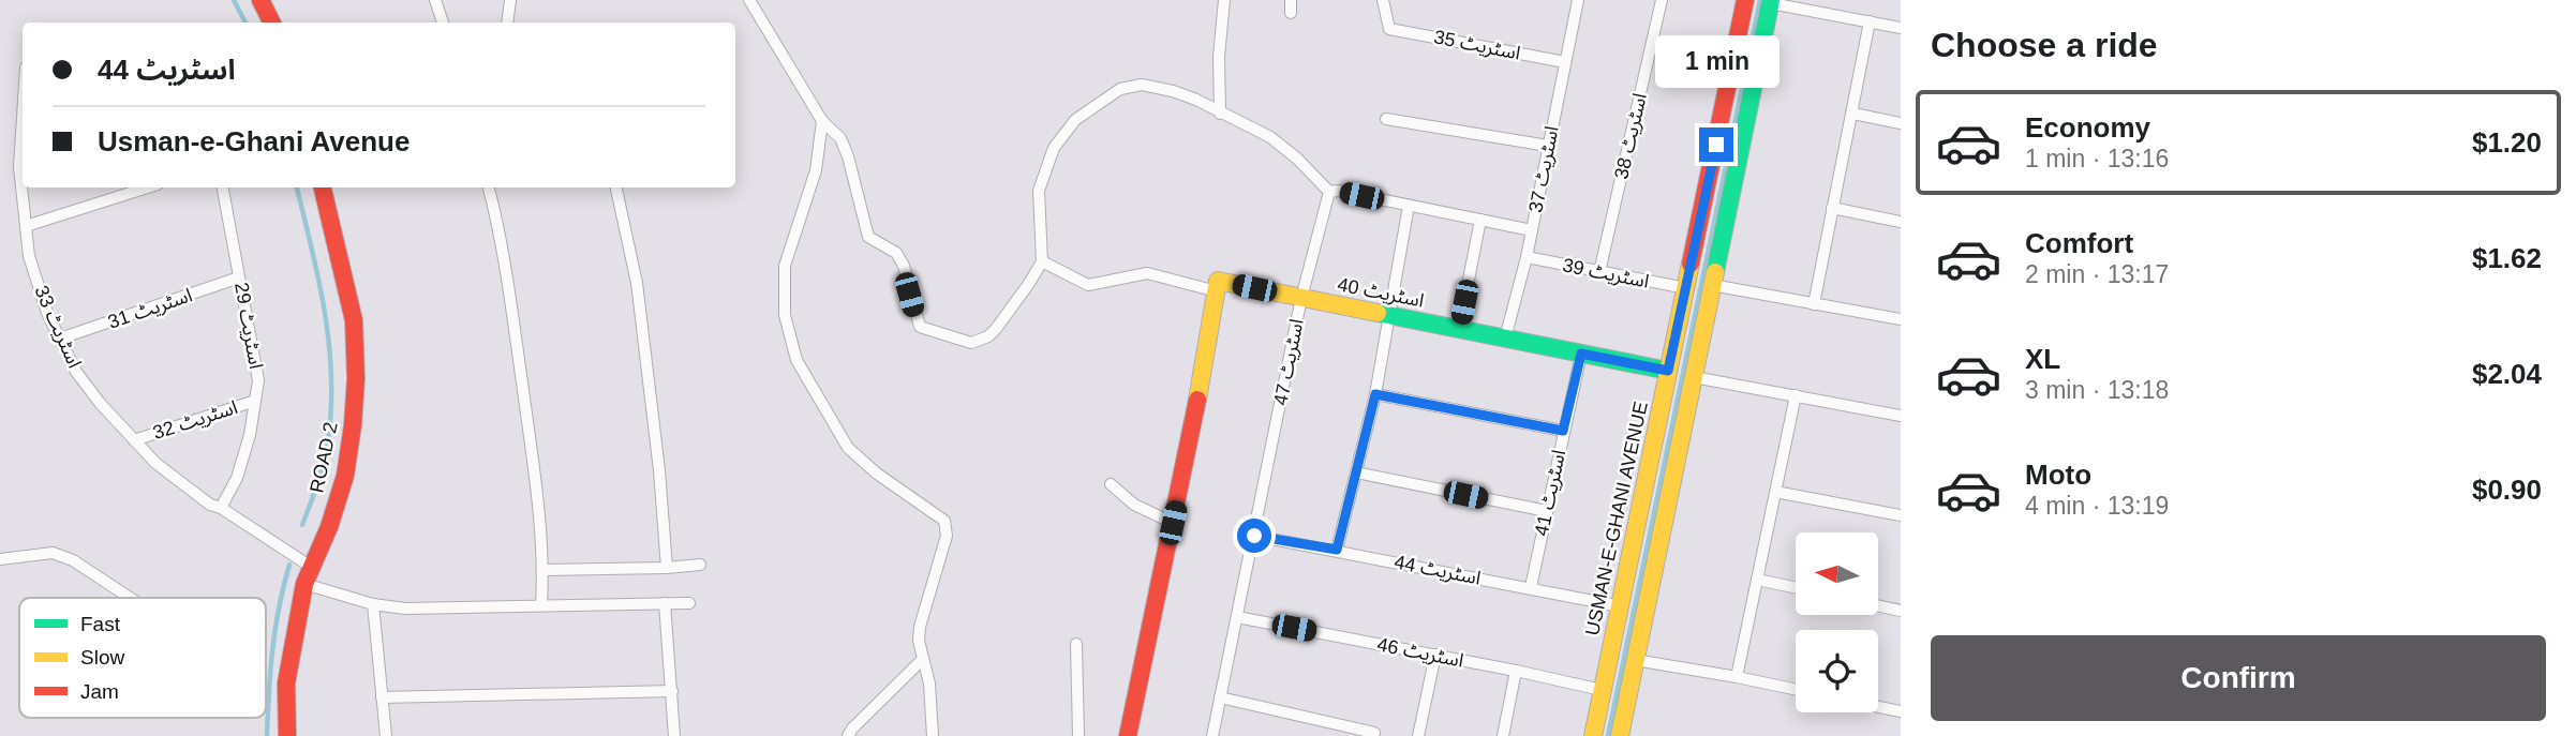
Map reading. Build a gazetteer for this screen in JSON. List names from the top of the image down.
{
  "streets": {
    "street": [
      "اسٹریٹ 35",
      "اسٹریٹ 38",
      "اسٹریٹ 37",
      "اسٹریٹ 39",
      "اسٹریٹ 40",
      "اسٹریٹ 31",
      "اسٹریٹ 29",
      "اسٹریٹ 33",
      "اسٹریٹ 47",
      "اسٹریٹ 32",
      "ROAD 2",
      "اسٹریٹ 41",
      "USMAN-E-GHANI AVENUE",
      "اسٹریٹ 44",
      "اسٹریٹ 46"
    ]
  },
  "crossings": [
    ["اسٹریٹ 35", "اسٹریٹ 37"],
    ["اسٹریٹ 38", "اسٹریٹ 39"],
    ["اسٹریٹ 37", "اسٹریٹ 39"],
    ["اسٹریٹ 37", "اسٹریٹ 40"],
    ["اسٹریٹ 39", "USMAN-E-GHANI AVENUE"],
    ["اسٹریٹ 40", "اسٹریٹ 47"],
    ["اسٹریٹ 40", "اسٹریٹ 41"],
    ["اسٹریٹ 40", "USMAN-E-GHANI AVENUE"],
    ["اسٹریٹ 31", "اسٹریٹ 29"],
    ["اسٹریٹ 31", "اسٹریٹ 33"],
    ["اسٹریٹ 29", "اسٹریٹ 33"],
    ["اسٹریٹ 29", "اسٹریٹ 32"],
    ["اسٹریٹ 33", "اسٹریٹ 32"],
    ["اسٹریٹ 33", "ROAD 2"],
    ["اسٹریٹ 47", "اسٹریٹ 44"],
    ["اسٹریٹ 47", "اسٹریٹ 46"],
    ["اسٹریٹ 41", "اسٹریٹ 44"],
    ["USMAN-E-GHANI AVENUE", "اسٹریٹ 44"],
    ["USMAN-E-GHANI AVENUE", "اسٹریٹ 46"]
  ],
  "legend": ["Fast", "Slow", "Jam"],
  "north": "left",
  "page": {
    "heading": "Choose a ride",
    "banner": ["اسٹریٹ 44", "Usman-e-Ghani Avenue"],
    "bubble": "1 min",
    "list": [
      {
        "name": "Economy",
        "note": "1 min · 13:16",
        "value": "$1.20"
      },
      {
        "name": "Comfort",
        "note": "2 min · 13:17",
        "value": "$1.62"
      },
      {
        "name": "XL",
        "note": "3 min · 13:18",
        "value": "$2.04"
      },
      {
        "name": "Moto",
        "note": "4 min · 13:19",
        "value": "$0.90"
      }
    ],
    "buttons": "Confirm"
  }
}
